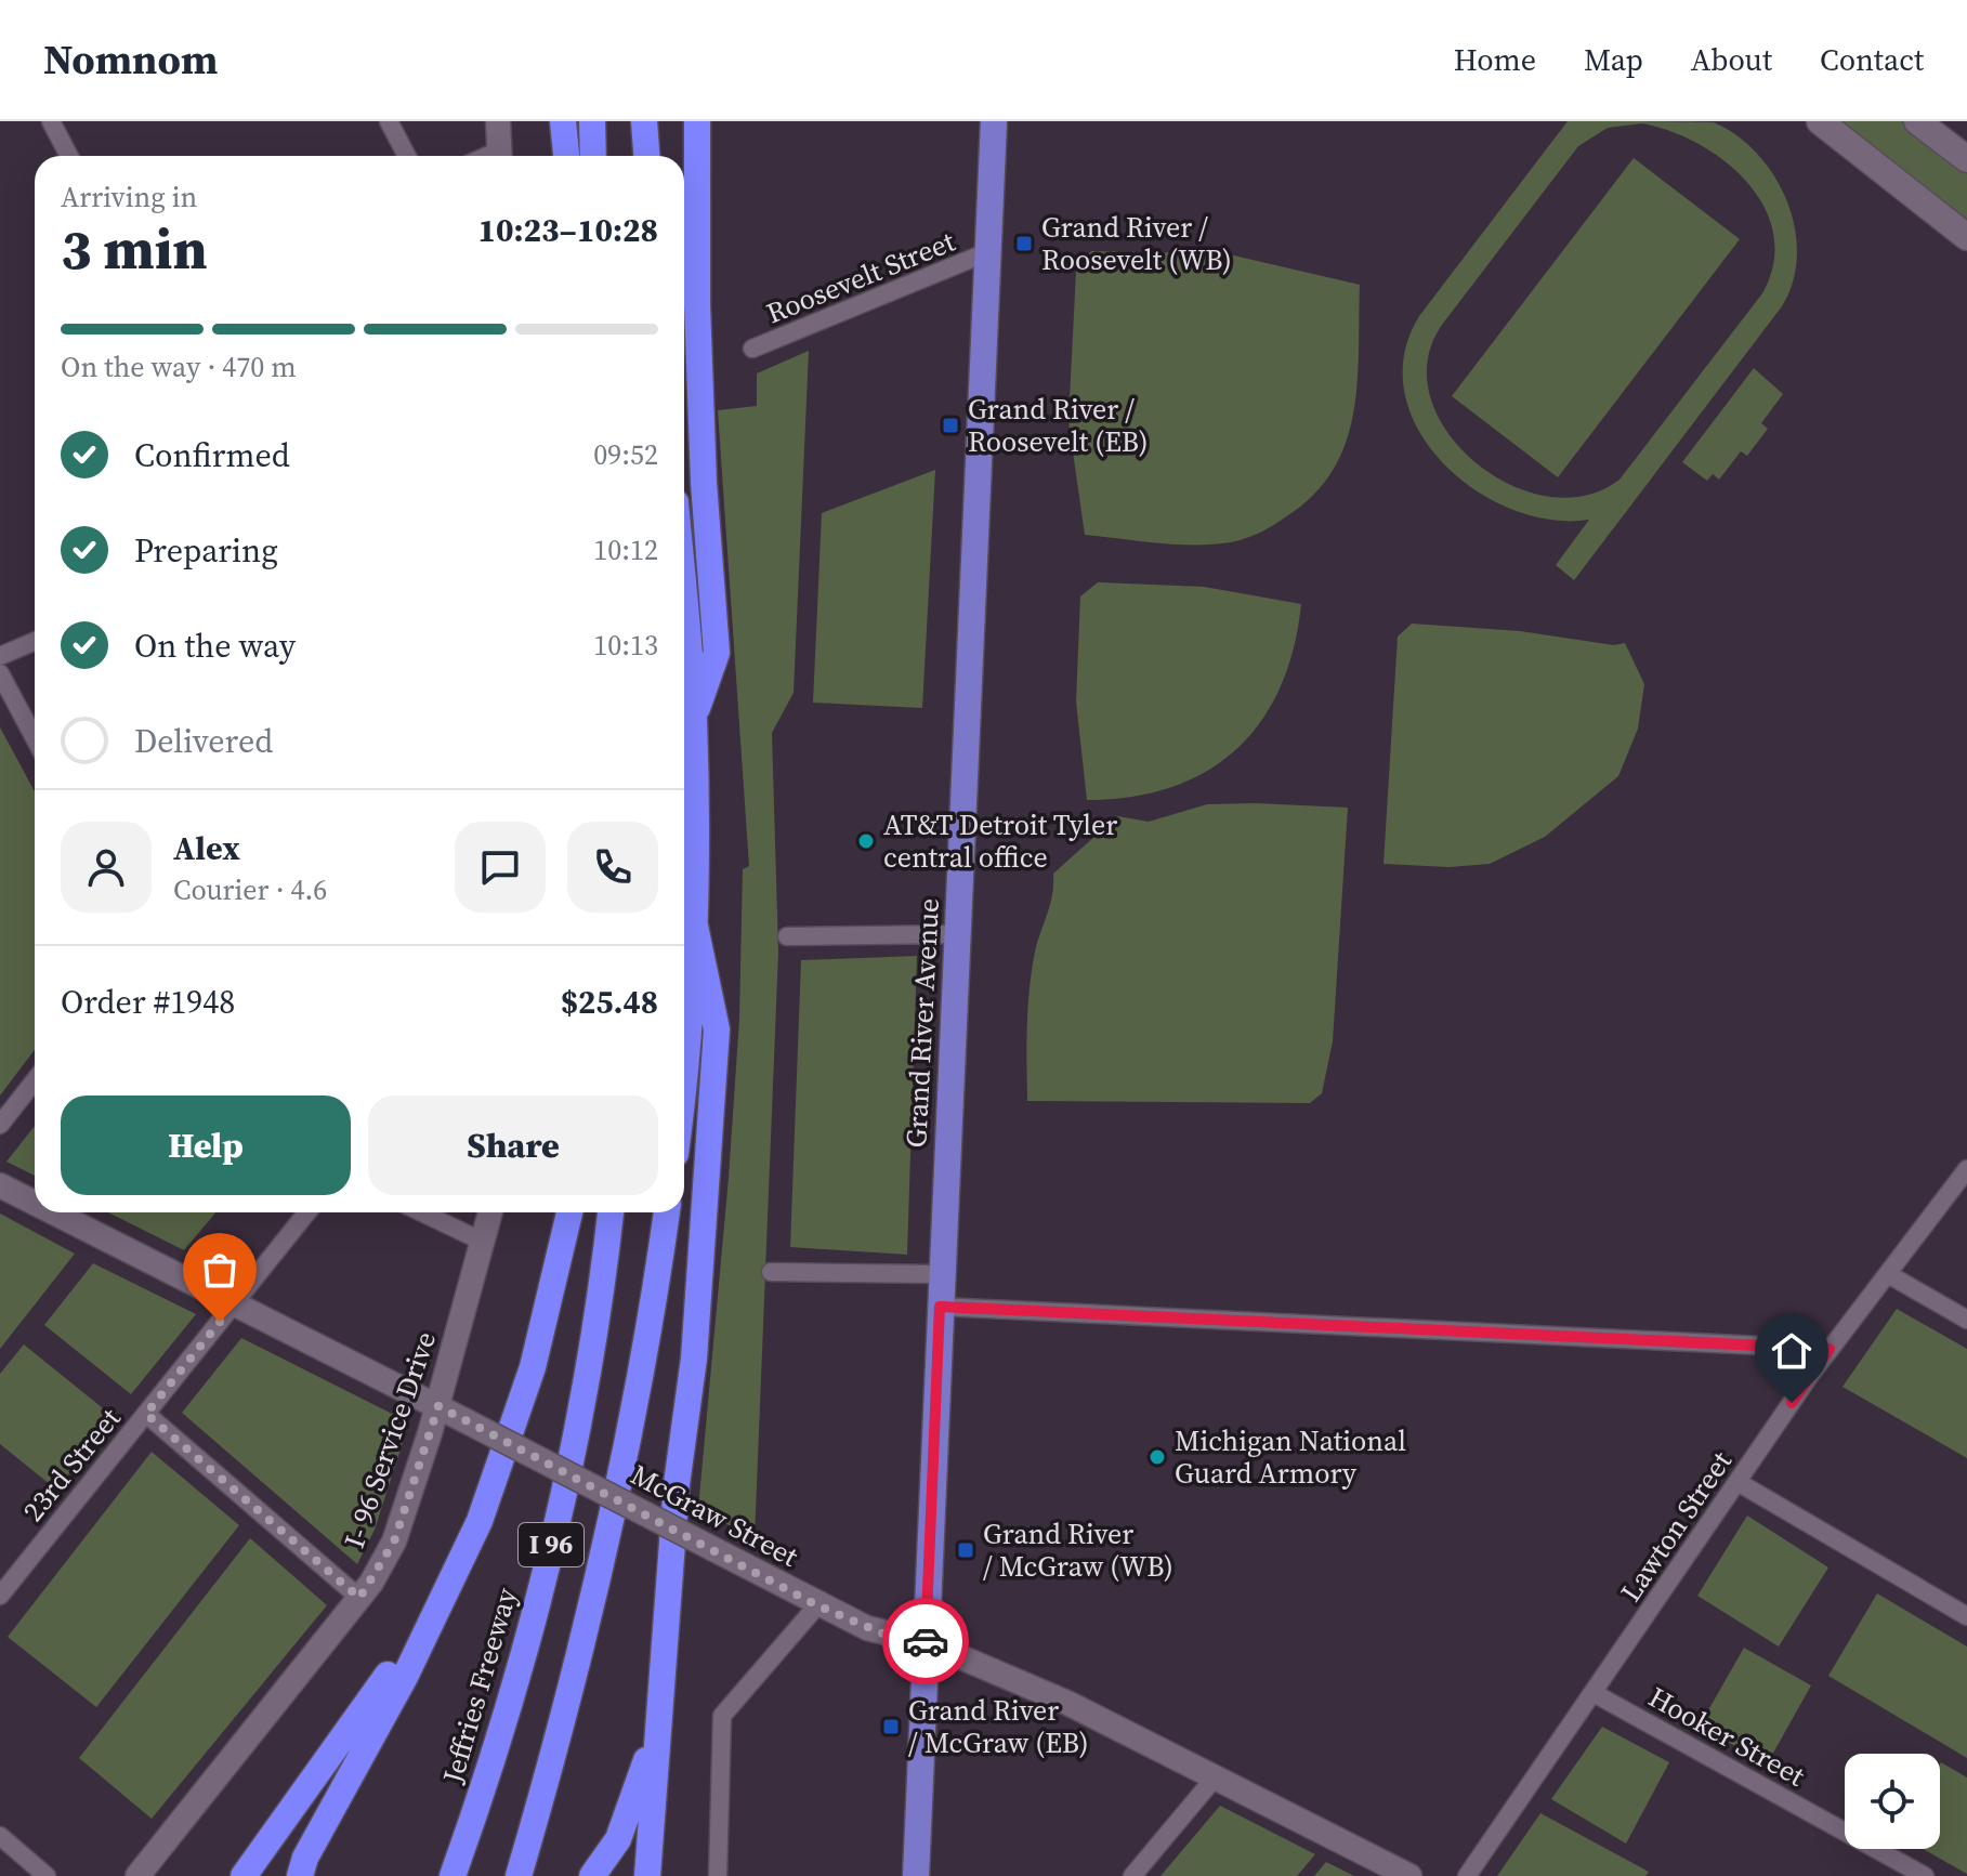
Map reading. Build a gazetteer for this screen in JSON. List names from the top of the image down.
{
  "streets": {
    "highway": ["I 96", "Jeffries Freeway"],
    "main road": ["Grand River Avenue"],
    "street": [
      "Roosevelt Street",
      "I- 96 Service Drive",
      "23rd Street",
      "McGraw Street",
      "Lawton Street",
      "Hooker Street"
    ]
  },
  "crossings": [
    ["Roosevelt Street", "Grand River Avenue"],
    ["Grand River Avenue", "McGraw Street"],
    ["I- 96 Service Drive", "McGraw Street"],
    ["23rd Street", "McGraw Street"],
    ["Lawton Street", "Hooker Street"]
  ],
  "places": {
    "transit": [
      "Grand River / Roosevelt (WB)",
      "Grand River / Roosevelt (EB)",
      "Grand River / McGraw (WB)",
      "Grand River / McGraw (EB)"
    ],
    "other": ["AT&T Detroit Tyler central office", "Michigan National Guard Armory"]
  },
  "page": {
    "header": "Nomnom",
    "nav": [
      "Home",
      "Map",
      "About",
      "Contact"
    ],
    "heading": ["3 min", "Arriving in", "10:23–10:28"],
    "panel": [
      "Alex",
      "Courier · 4.6",
      "Order #1948",
      "$25.48"
    ],
    "bar": "On the way · 470 m",
    "list": [
      ["Confirmed", "09:52"],
      ["Preparing", "10:12"],
      ["On the way", "10:13"],
      "Delivered"
    ],
    "buttons": ["Help", "Share"]
  }
}
